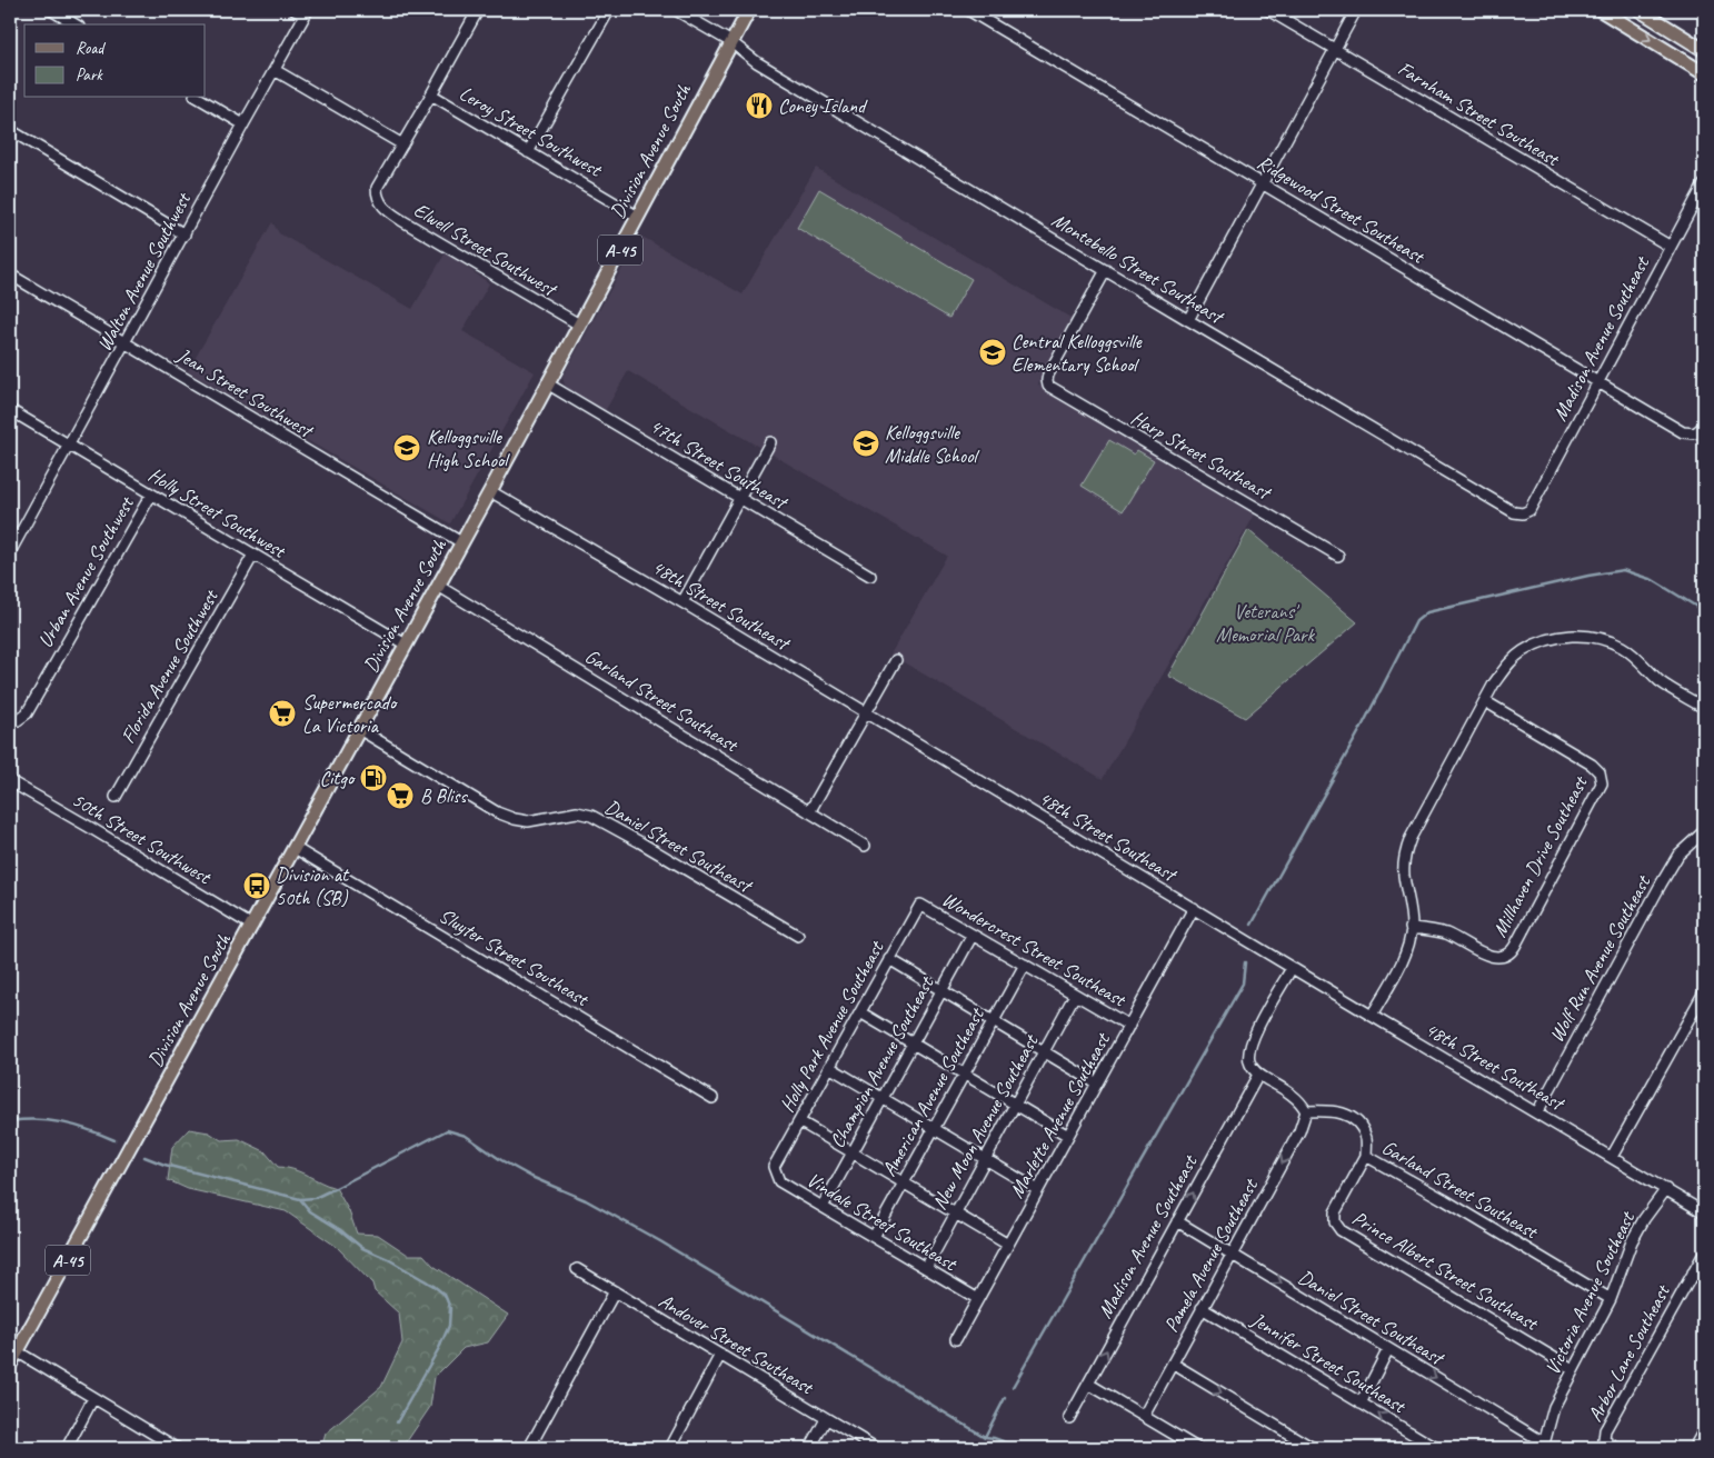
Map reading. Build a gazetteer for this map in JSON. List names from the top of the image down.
{
  "streets": {
    "main road": ["Division Avenue South", "A-45"],
    "street": [
      "Farnham Street Southeast",
      "Leroy Street Southwest",
      "Ridgewood Street Southeast",
      "Elwell Street Southwest",
      "Montebello Street Southeast",
      "Walton Avenue Southwest",
      "Madison Avenue Southeast",
      "Jean Street Southwest",
      "Harp Street Southeast",
      "47th Street Southeast",
      "Holly Street Southwest",
      "Urban Avenue Southwest",
      "48th Street Southeast",
      "Florida Avenue Southwest",
      "Garland Street Southeast",
      "50th Street Southwest",
      "Daniel Street Southeast",
      "Millhaven Drive Southeast",
      "Wondercrest Street Southeast",
      "Sluyter Street Southeast",
      "Wolf Run Avenue Southeast",
      "Holly Park Avenue Southeast",
      "Champion Avenue Southeast",
      "American Avenue Southeast",
      "Marlette Avenue Southeast",
      "New Moon Avenue Southeast",
      "Vindale Street Southeast",
      "Pamela Avenue Southeast",
      "Prince Albert Street Southeast",
      "Victoria Avenue Southeast",
      "Andover Street Southeast",
      "Arbor Lane Southeast",
      "Jennifer Street Southeast"
    ]
  },
  "crossings": [
    ["Farnham Street Southeast", "Madison Avenue Southeast"],
    ["Leroy Street Southwest", "Division Avenue South"],
    ["Division Avenue South", "Elwell Street Southwest"],
    ["Division Avenue South", "Montebello Street Southeast"],
    ["Division Avenue South", "Jean Street Southwest"],
    ["Division Avenue South", "47th Street Southeast"],
    ["Division Avenue South", "Holly Street Southwest"],
    ["Division Avenue South", "48th Street Southeast"],
    ["Division Avenue South", "Garland Street Southeast"],
    ["Division Avenue South", "50th Street Southwest"],
    ["Division Avenue South", "Daniel Street Southeast"],
    ["Division Avenue South", "Sluyter Street Southeast"],
    ["Ridgewood Street Southeast", "Madison Avenue Southeast"],
    ["Montebello Street Southeast", "Madison Avenue Southeast"],
    ["Montebello Street Southeast", "Harp Street Southeast"],
    ["Walton Avenue Southwest", "Jean Street Southwest"],
    ["Walton Avenue Southwest", "Holly Street Southwest"],
    ["Madison Avenue Southeast", "Daniel Street Southeast"],
    ["Holly Street Southwest", "Urban Avenue Southwest"],
    ["Holly Street Southwest", "Florida Avenue Southwest"],
    ["48th Street Southeast", "Wolf Run Avenue Southeast"],
    ["48th Street Southeast", "Marlette Avenue Southeast"],
    ["48th Street Southeast", "Victoria Avenue Southeast"],
    ["Garland Street Southeast", "Pamela Avenue Southeast"],
    ["Garland Street Southeast", "Prince Albert Street Southeast"],
    ["Garland Street Southeast", "Victoria Avenue Southeast"],
    ["Daniel Street Southeast", "Pamela Avenue Southeast"],
    ["Daniel Street Southeast", "Victoria Avenue Southeast"],
    ["Wondercrest Street Southeast", "Holly Park Avenue Southeast"],
    ["Wondercrest Street Southeast", "Champion Avenue Southeast"],
    ["Wondercrest Street Southeast", "American Avenue Southeast"],
    ["Wondercrest Street Southeast", "Marlette Avenue Southeast"],
    ["Wondercrest Street Southeast", "New Moon Avenue Southeast"],
    ["Holly Park Avenue Southeast", "Vindale Street Southeast"],
    ["Champion Avenue Southeast", "Vindale Street Southeast"],
    ["American Avenue Southeast", "Vindale Street Southeast"],
    ["Marlette Avenue Southeast", "Vindale Street Southeast"],
    ["New Moon Avenue Southeast", "Vindale Street Southeast"],
    ["Pamela Avenue Southeast", "Jennifer Street Southeast"],
    ["Prince Albert Street Southeast", "Victoria Avenue Southeast"]
  ],
  "one_way": ["Madison Avenue Southeast", "Daniel Street Southeast", "Pamela Avenue Southeast"],
  "parks": ["Veterans' Memorial Park"],
  "places": {
    "restaurant": ["Coney Island"],
    "school or university": ["Central Kelloggsville Elementary School", "Kelloggsville Middle School", "Kelloggsville High School"],
    "supermarket": ["Supermercado La Victoria", "B Bliss"],
    "fuel station": ["Citgo"],
    "bus stop": ["Division at 50th (SB)"]
  },
  "legend": ["Road", "Park"]
}
